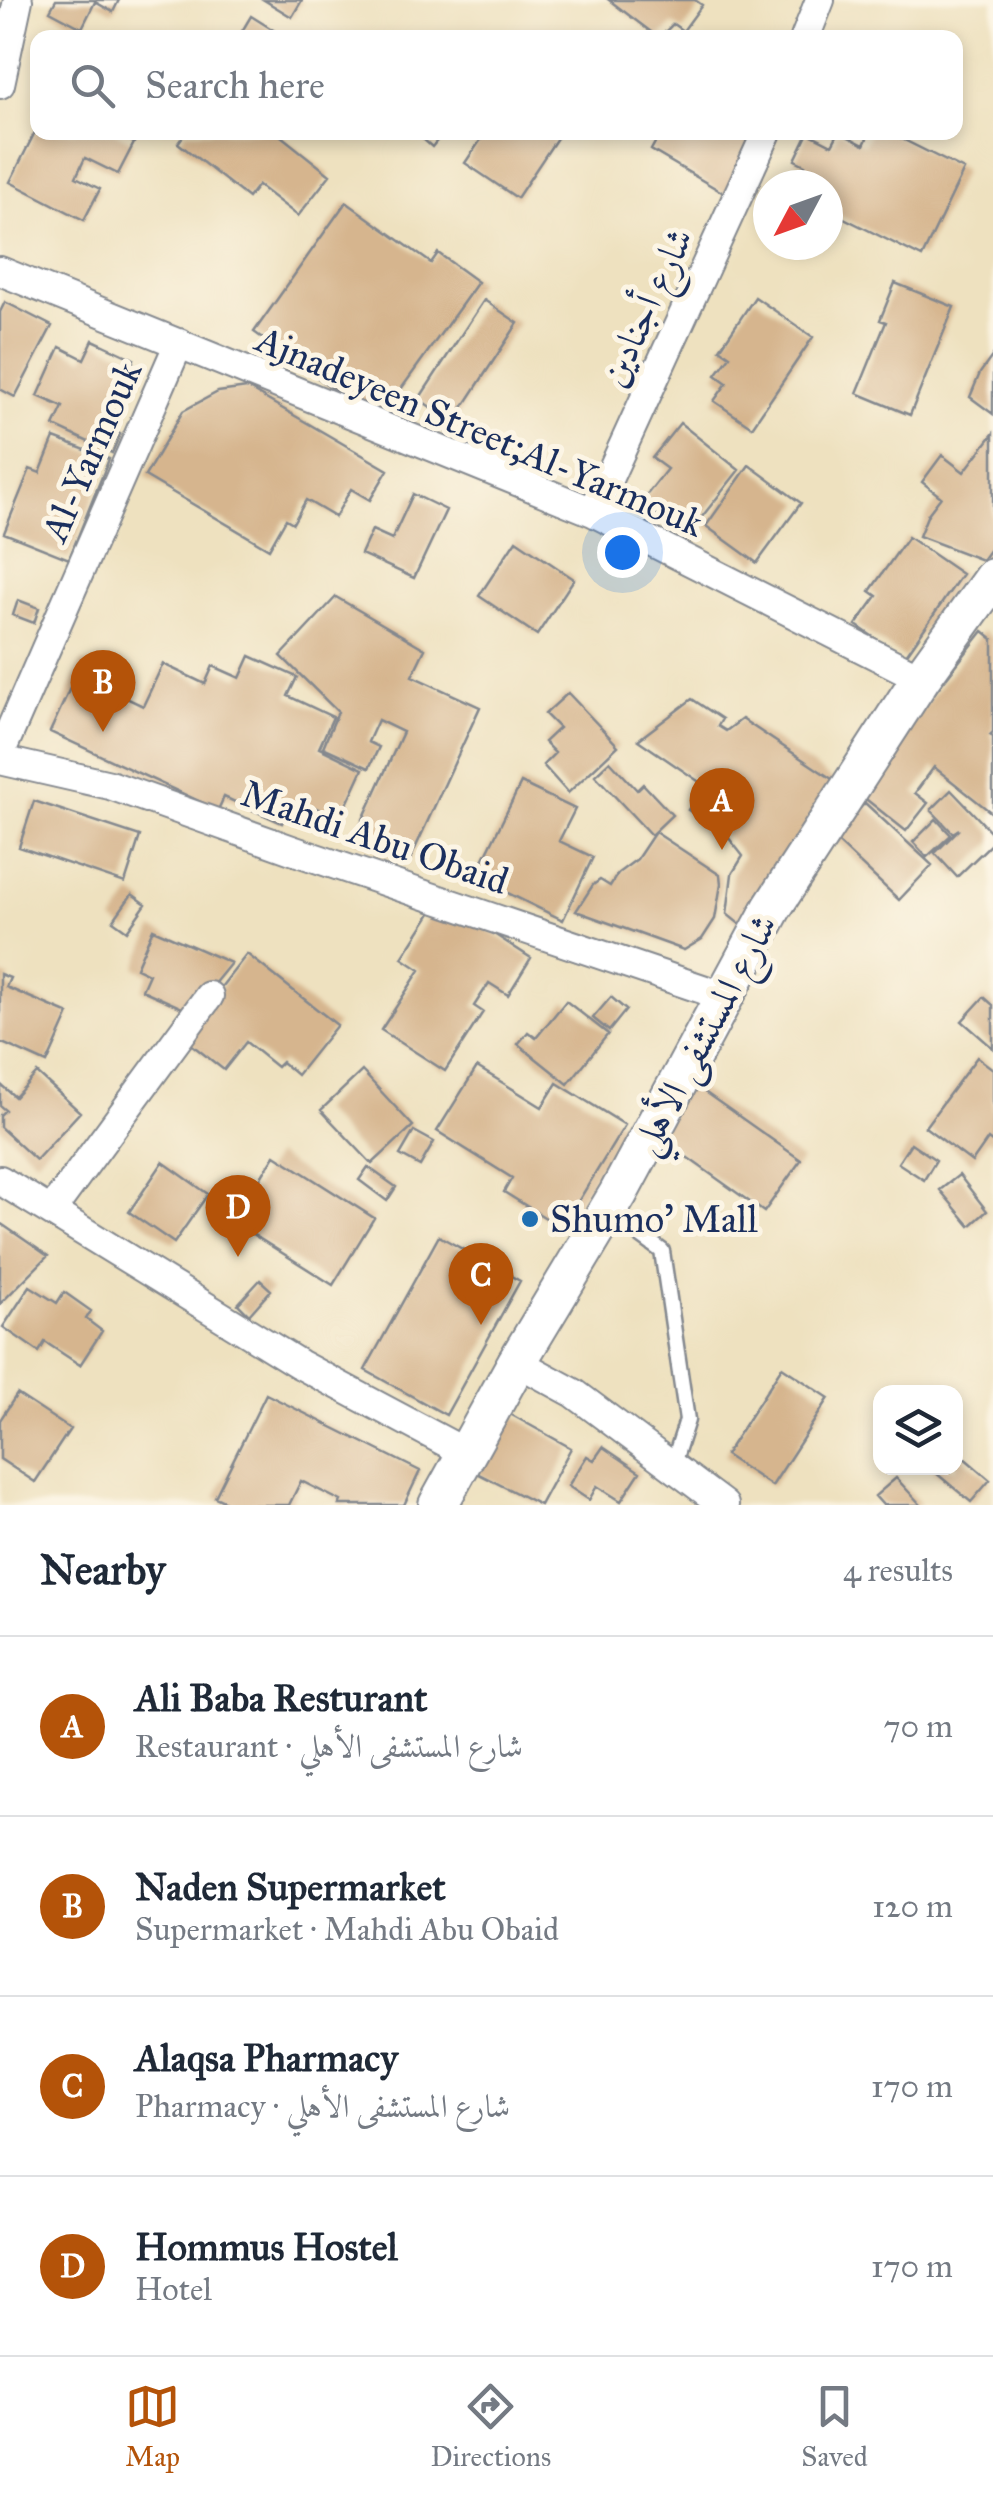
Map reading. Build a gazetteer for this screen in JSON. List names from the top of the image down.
{
  "streets": {
    "street": [
      "شارع أجنادين",
      "Ajnadeyeen Street;Al-Yarmouk",
      "Al-Yarmouk",
      "Mahdi Abu Obaid",
      "شارع المستشفى الأهلي"
    ]
  },
  "crossings": [
    ["شارع أجنادين", "Ajnadeyeen Street;Al-Yarmouk"],
    ["Ajnadeyeen Street;Al-Yarmouk", "Al-Yarmouk"],
    ["Ajnadeyeen Street;Al-Yarmouk", "شارع المستشفى الأهلي"],
    ["Al-Yarmouk", "Mahdi Abu Obaid"],
    ["Mahdi Abu Obaid", "شارع المستشفى الأهلي"]
  ],
  "places": ["Shumo' Mall"],
  "north": "bottom left",
  "page": {
    "search": "Search here",
    "pins": [
      "B",
      "A",
      "D",
      "C"
    ],
    "heading": ["Nearby", "4 results"],
    "list": [
      {
        "mark": "A",
        "name": "Ali Baba Resturant",
        "note": "Restaurant · شارع المستشفى الأهلي",
        "value": "70 m"
      },
      {
        "mark": "B",
        "name": "Naden Supermarket",
        "note": "Supermarket · Mahdi Abu Obaid",
        "value": "120 m"
      },
      {
        "mark": "C",
        "name": "Alaqsa Pharmacy",
        "note": "Pharmacy · شارع المستشفى الأهلي",
        "value": "170 m"
      },
      {
        "mark": "D",
        "name": "Hommus Hostel",
        "note": "Hotel",
        "value": "170 m"
      }
    ],
    "nav": ["Map", "Directions", "Saved"]
  }
}
